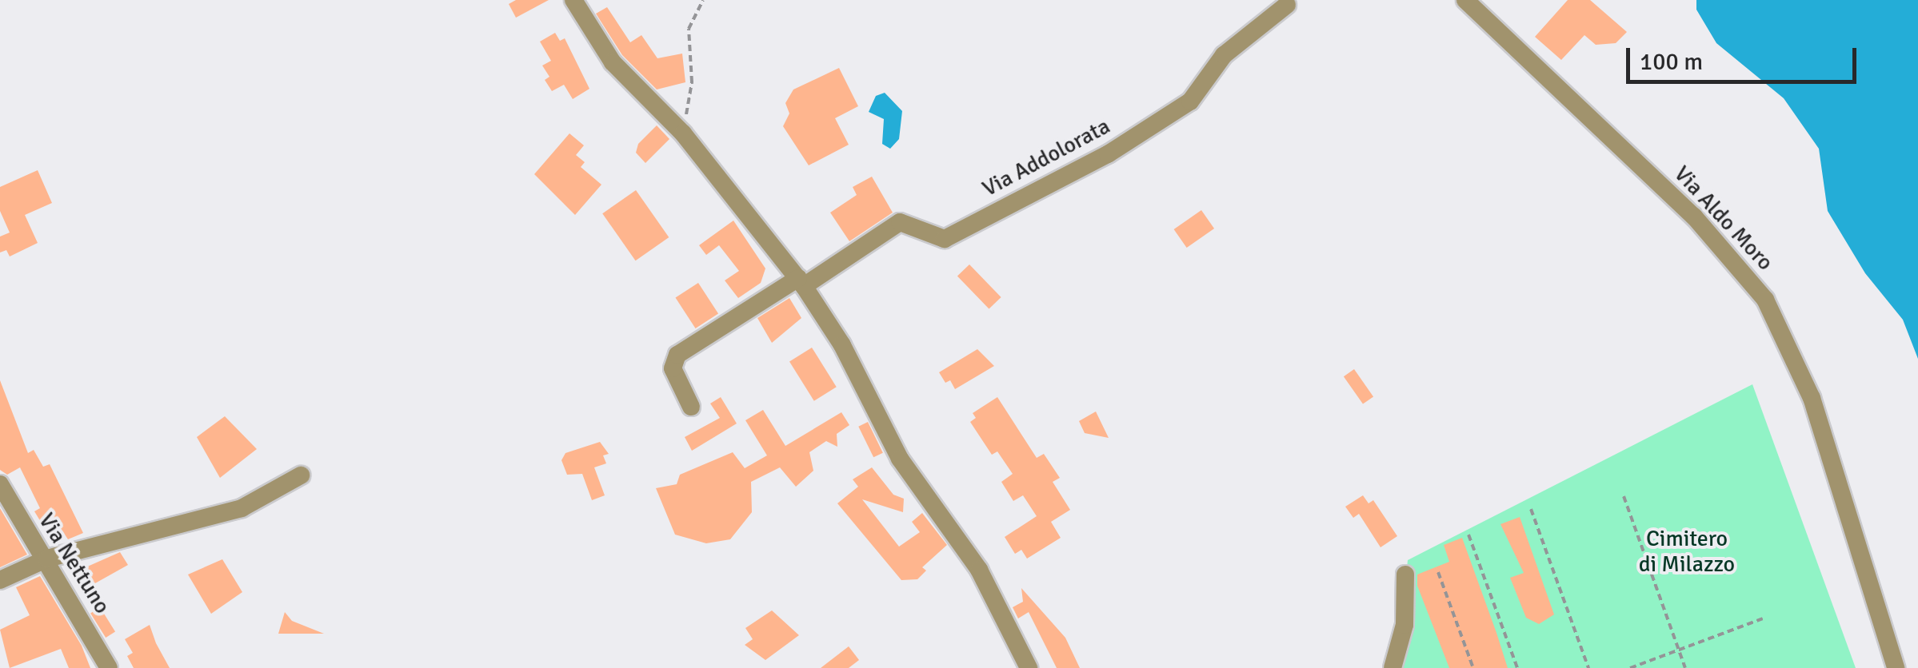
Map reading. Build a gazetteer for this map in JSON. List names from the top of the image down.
{
  "streets": {
    "street": ["Via Addolorata", "Via Aldo Moro", "Via Nettuno"]
  },
  "parks": ["Cimitero di Milazzo"],
  "scale_bar": "100 m"
}
